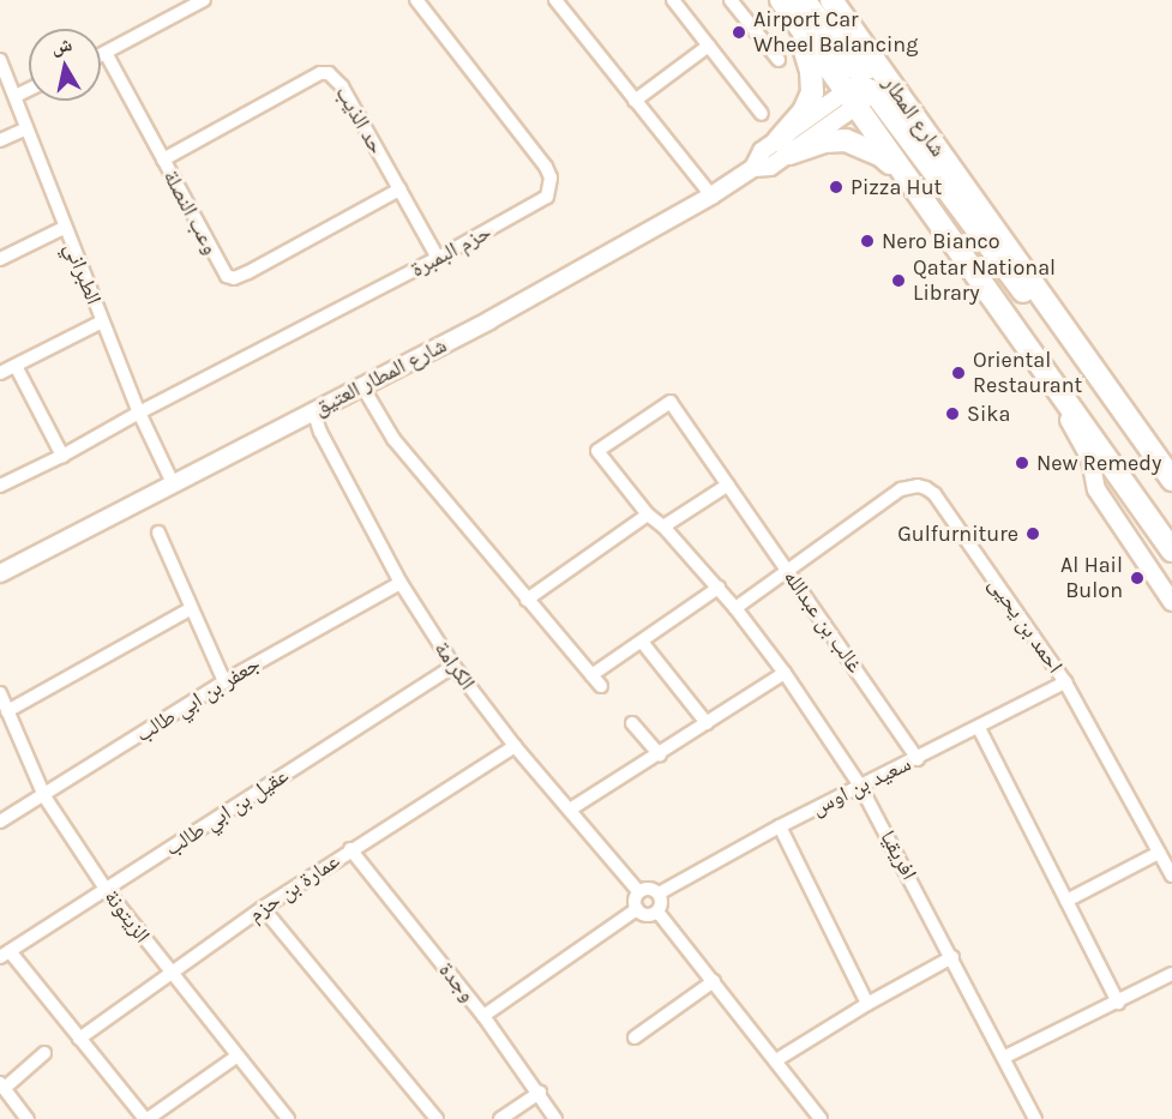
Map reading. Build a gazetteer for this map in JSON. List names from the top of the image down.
{
  "streets": {
    "highway": ["شارع المطار"],
    "street": [
      "حد الذيب",
      "وعب النصلة",
      "حزم البمبرة",
      "الطبراني",
      "شارع المطار العتيق",
      "غالب بن عبدالله",
      "احمد بن يحيى",
      "الكرامة",
      "جعفر بن ابي طالب",
      "سعيد بن اوس",
      "عقيل بن ابي طالب",
      "افريقيا",
      "عمارة بن حزم",
      "الزيتونة",
      "وجدة"
    ]
  },
  "crossings": [
    ["شارع المطار", "شارع المطار العتيق"],
    ["حد الذيب", "وعب النصلة"],
    ["حد الذيب", "حزم البمبرة"],
    ["حزم البمبرة", "الطبراني"],
    ["الطبراني", "شارع المطار العتيق"],
    ["شارع المطار العتيق", "الكرامة"],
    ["غالب بن عبدالله", "احمد بن يحيى"],
    ["غالب بن عبدالله", "سعيد بن اوس"],
    ["غالب بن عبدالله", "افريقيا"],
    ["احمد بن يحيى", "سعيد بن اوس"],
    ["الكرامة", "جعفر بن ابي طالب"],
    ["الكرامة", "سعيد بن اوس"],
    ["الكرامة", "عقيل بن ابي طالب"],
    ["الكرامة", "عمارة بن حزم"],
    ["جعفر بن ابي طالب", "الزيتونة"],
    ["سعيد بن اوس", "افريقيا"],
    ["عقيل بن ابي طالب", "الزيتونة"],
    ["عمارة بن حزم", "الزيتونة"],
    ["عمارة بن حزم", "وجدة"]
  ],
  "places": [
    "Airport Car Wheel Balancing",
    "Pizza Hut",
    "Nero Bianco",
    "Qatar National Library",
    "Oriental Restaurant",
    "Sika",
    "New Remedy",
    "Gulfurniture",
    "Al Hail Bulon"
  ],
  "north": "top"
}
